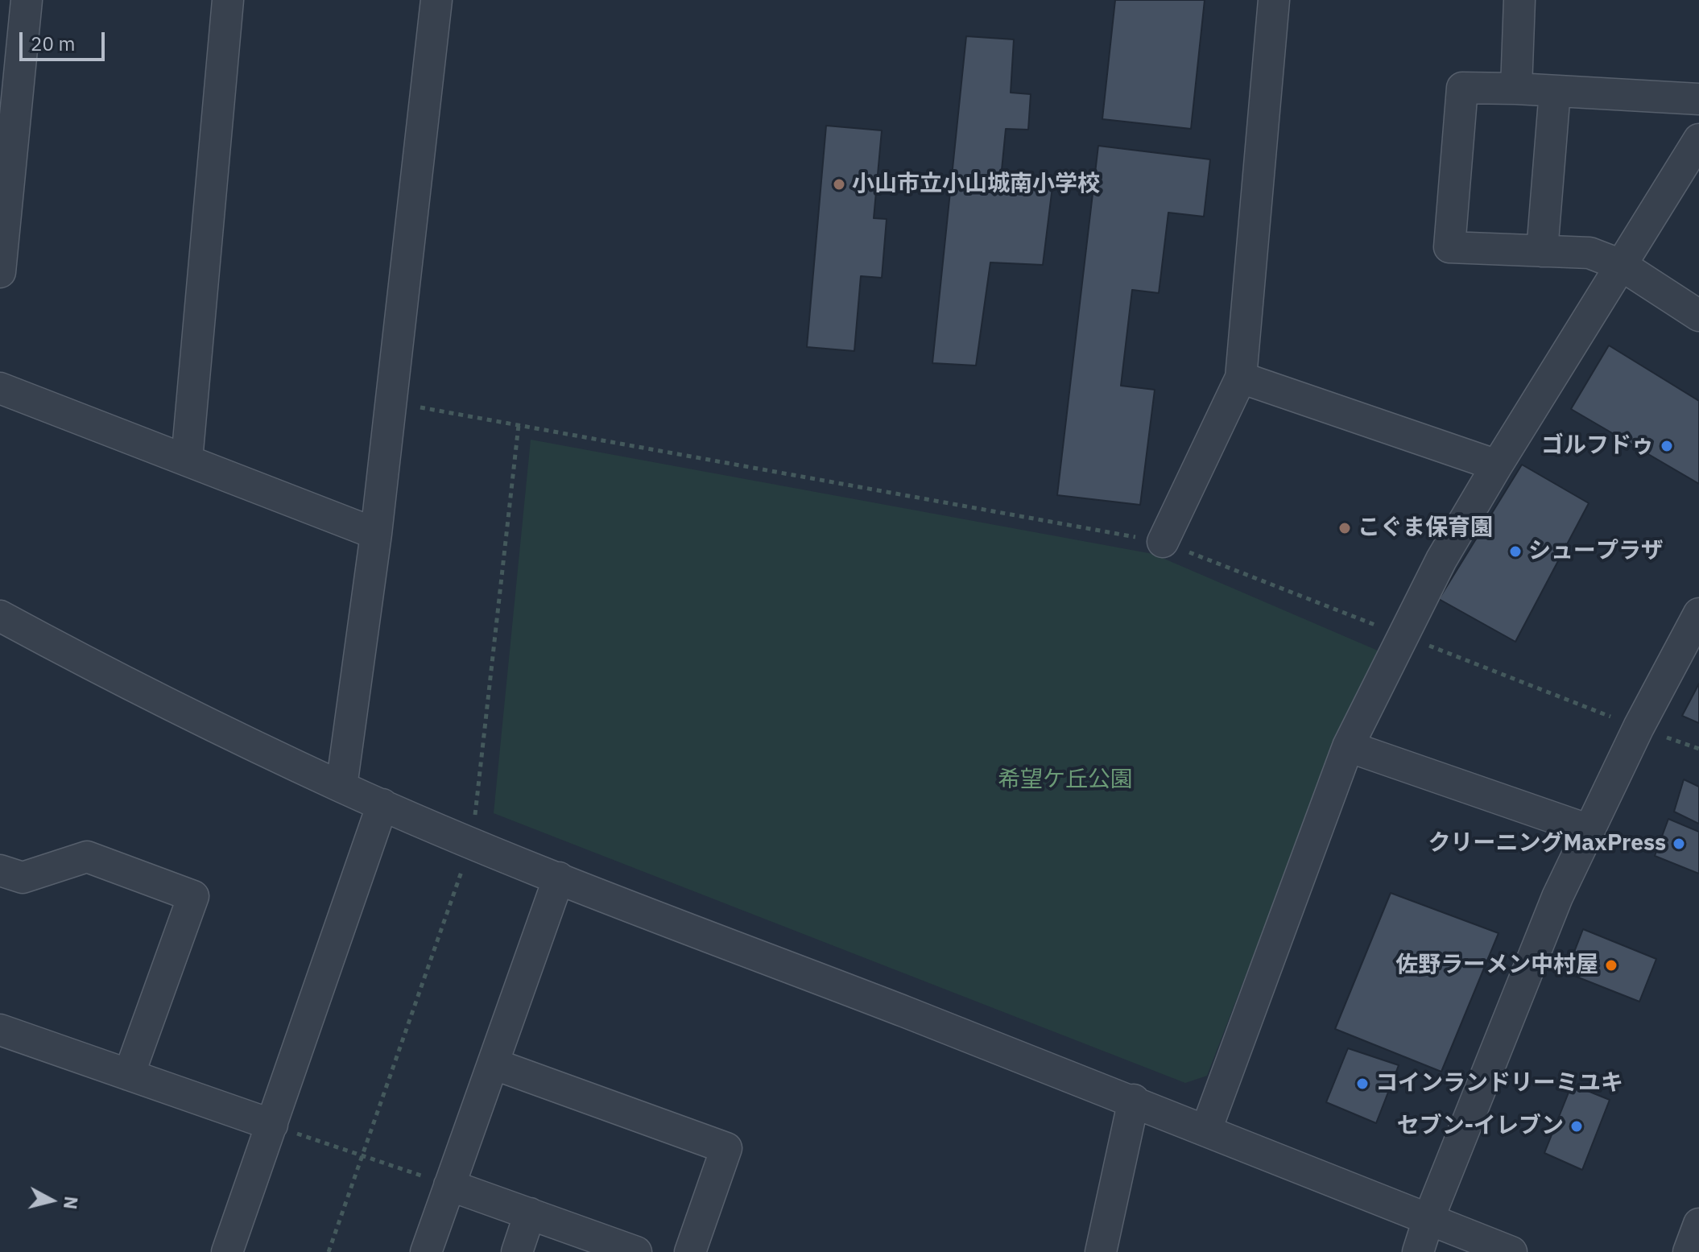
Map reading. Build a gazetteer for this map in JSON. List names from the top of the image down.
{
  "parks": ["希望ケ丘公園"],
  "places": [
    "小山市立小山城南小学校",
    "ゴルフドゥ",
    "こぐま保育園",
    "シュープラザ",
    "クリーニングMaxPress",
    "佐野ラーメン中村屋",
    "コインランドリーミユキ",
    "セブン-イレブン"
  ],
  "scale_bar": "20 m",
  "north": "right"
}
